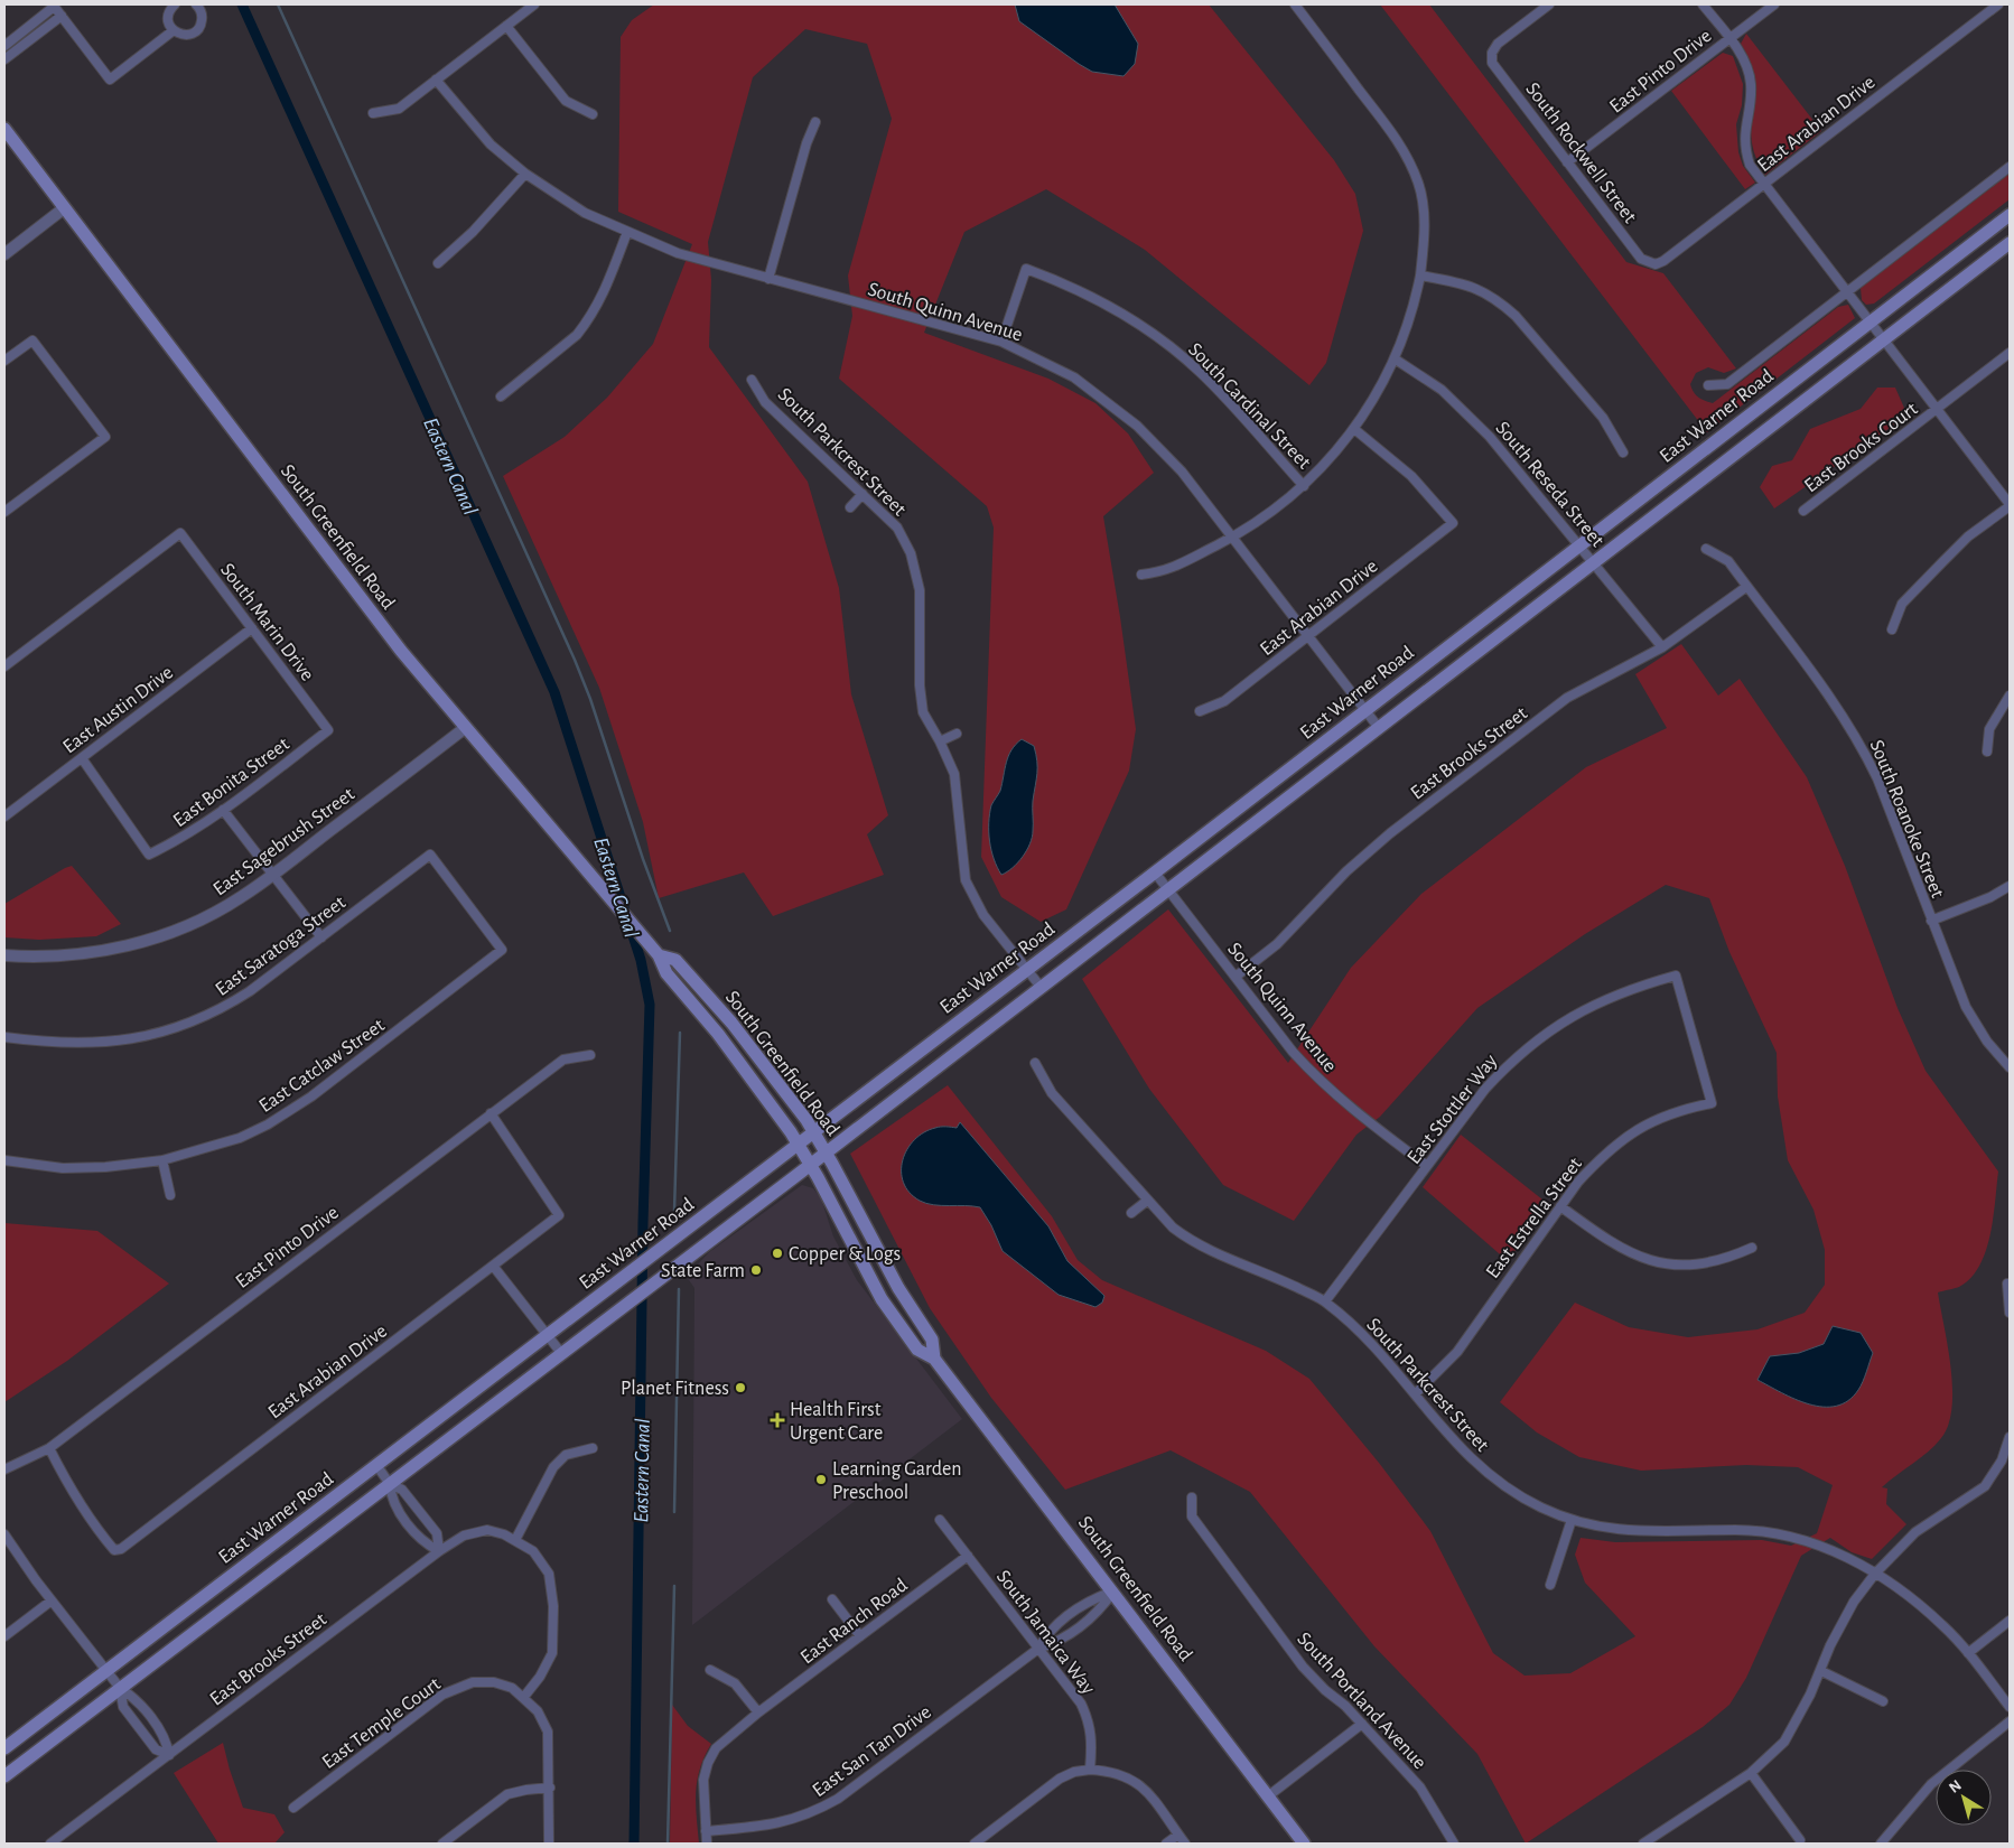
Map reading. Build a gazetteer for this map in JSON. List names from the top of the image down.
{
  "streets": {
    "main road": ["East Warner Road", "South Greenfield Road"],
    "street": [
      "East Pinto Drive",
      "East Arabian Drive",
      "South Rockwell Street",
      "South Quinn Avenue",
      "South Cardinal Street",
      "East Brooks Court",
      "South Parkcrest Street",
      "South Reseda Street",
      "South Marin Drive",
      "East Austin Drive",
      "East Brooks Street",
      "East Bonita Street",
      "South Roanoke Street",
      "East Sagebrush Street",
      "East Saratoga Street",
      "East Catclaw Street",
      "East Stottler Way",
      "East Estrella Street",
      "East Ranch Road",
      "South Jamaica Way",
      "South Portland Avenue",
      "East Temple Court",
      "East San Tan Drive"
    ]
  },
  "crossings": [
    ["East Pinto Drive", "East Arabian Drive"],
    ["East Pinto Drive", "South Rockwell Street"],
    ["East Arabian Drive", "South Rockwell Street"],
    ["East Arabian Drive", "South Quinn Avenue"],
    ["South Quinn Avenue", "South Cardinal Street"],
    ["South Quinn Avenue", "East Warner Road"],
    ["South Quinn Avenue", "East Brooks Street"],
    ["South Quinn Avenue", "East Stottler Way"],
    ["East Warner Road", "South Parkcrest Street"],
    ["East Warner Road", "South Reseda Street"],
    ["East Warner Road", "South Greenfield Road"],
    ["South Parkcrest Street", "East Stottler Way"],
    ["South Parkcrest Street", "East Estrella Street"],
    ["South Reseda Street", "East Brooks Street"],
    ["South Greenfield Road", "East Sagebrush Street"],
    ["South Greenfield Road", "East San Tan Drive"],
    ["South Marin Drive", "East Austin Drive"],
    ["South Marin Drive", "East Bonita Street"],
    ["East Austin Drive", "East Bonita Street"],
    ["East Brooks Street", "South Roanoke Street"],
    ["East Brooks Street", "East Temple Court"],
    ["East Saratoga Street", "East Catclaw Street"],
    ["East Stottler Way", "East Estrella Street"],
    ["East Ranch Road", "South Jamaica Way"],
    ["East Ranch Road", "East San Tan Drive"],
    ["South Jamaica Way", "East San Tan Drive"]
  ],
  "water": ["Eastern Canal"],
  "places": {
    "other": [
      "Copper & Logs",
      "State Farm",
      "Planet Fitness",
      "Learning Garden Preschool"
    ],
    "health": ["Health First Urgent Care"]
  },
  "north": "top left"
}
